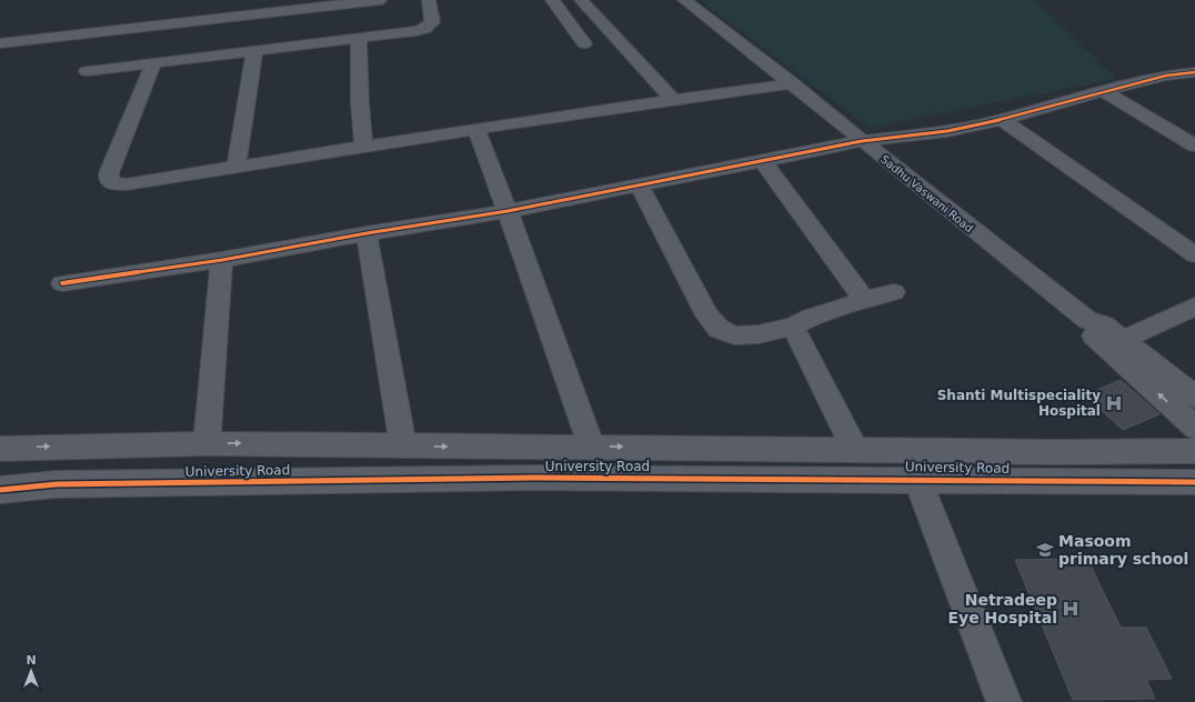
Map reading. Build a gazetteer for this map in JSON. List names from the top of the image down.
{
  "streets": {
    "street": ["Sadhu Vaswani Road", "University Road"]
  },
  "places": {
    "hospital": ["Shanti Multispeciality Hospital", "Netradeep Eye Hospital"],
    "school or university": ["Masoom primary school"]
  },
  "north": "top"
}
